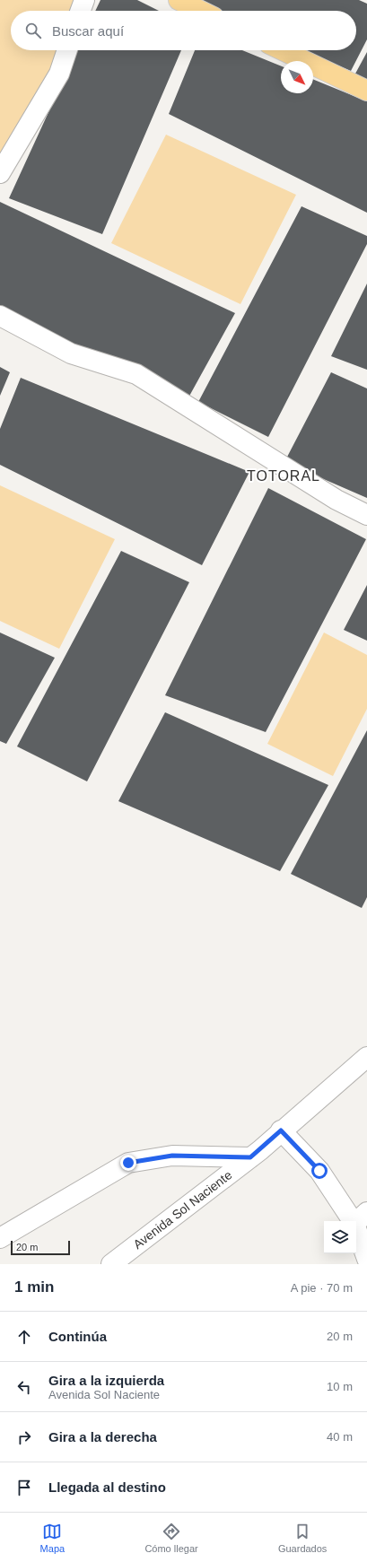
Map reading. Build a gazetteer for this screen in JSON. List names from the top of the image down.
{
  "streets": {
    "street": ["Avenida Sol Naciente"]
  },
  "districts": ["TOTORAL"],
  "scale_bar": "20 m",
  "north": "bottom right",
  "page": {
    "search": "Buscar aquí",
    "scale": "20 m",
    "heading": ["1 min", "A pie · 70 m"],
    "list": [
      ["Continúa", "20 m"],
      ["Gira a la izquierda", "Avenida Sol Naciente", "10 m"],
      ["Gira a la derecha", "40 m"],
      "Llegada al destino"
    ],
    "nav": ["Mapa", "Cómo llegar", "Guardados"]
  }
}
